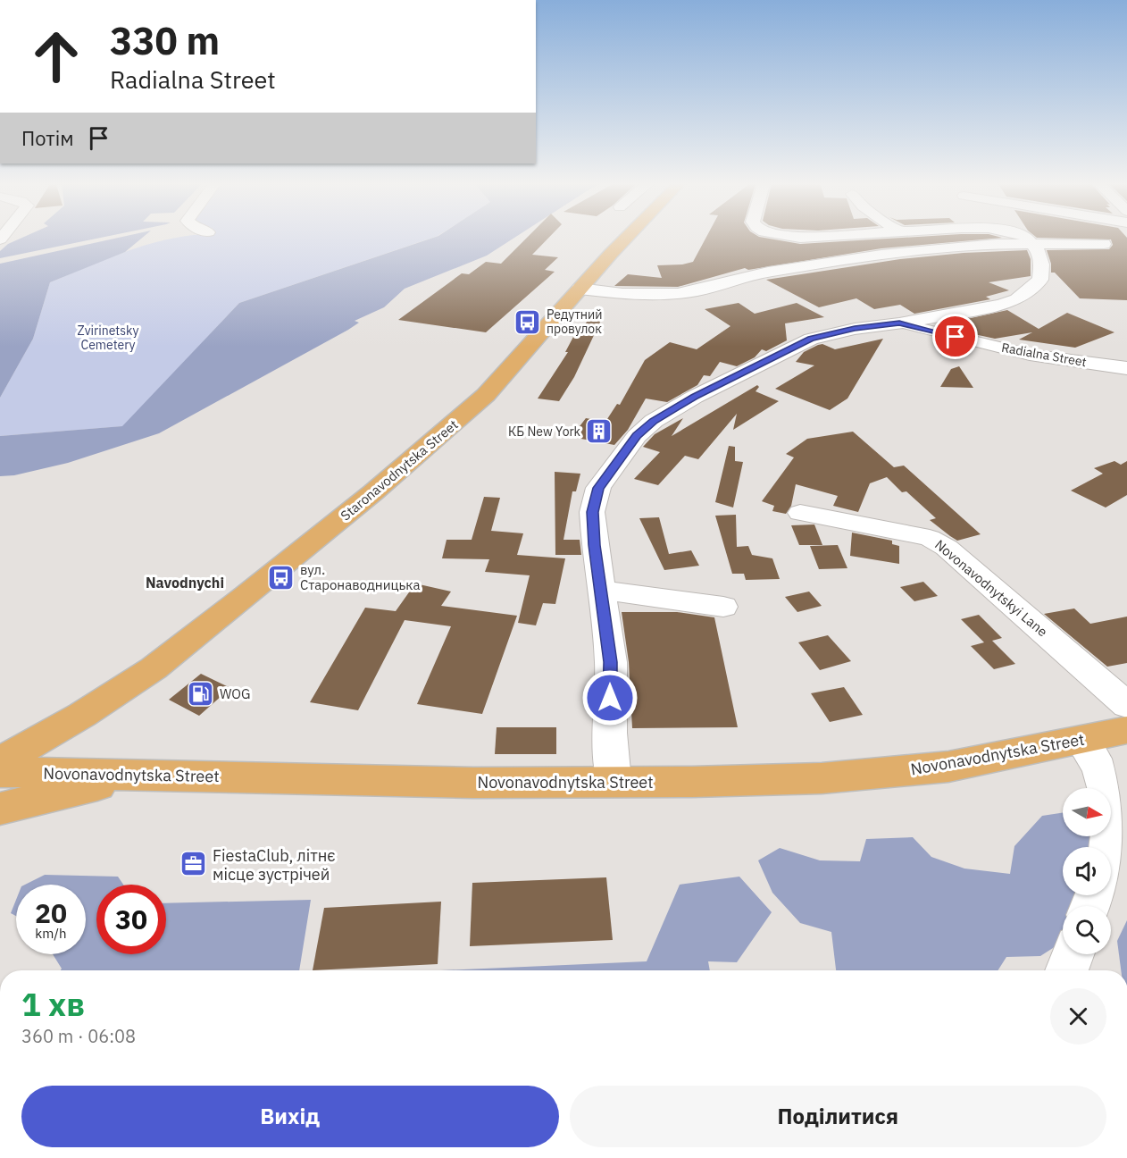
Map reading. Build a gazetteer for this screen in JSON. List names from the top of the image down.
{
  "streets": {
    "main road": ["Staronavodnytska Street", "Novonavodnytska Street"],
    "street": ["Radialna Street", "Novonavodnytskyi Lane"]
  },
  "districts": ["Navodnychi"],
  "parks": ["Zvirinetsky Cemetery"],
  "places": {
    "bus stop": ["Редутний провулок", "вул. Старонаводницька"],
    "building": ["КБ New York"],
    "fuel station": ["WOG"],
    "office": ["FiestaClub, літнє місце зустрічей"]
  },
  "north": "right",
  "page": {
    "turn": ["330 m", "Radialna Street"],
    "then": "Потім",
    "speed": "20 km/h",
    "limit": "30",
    "heading": ["1 хв", "360 m · 06:08"],
    "buttons": ["Вихід", "Поділитися"]
  }
}
